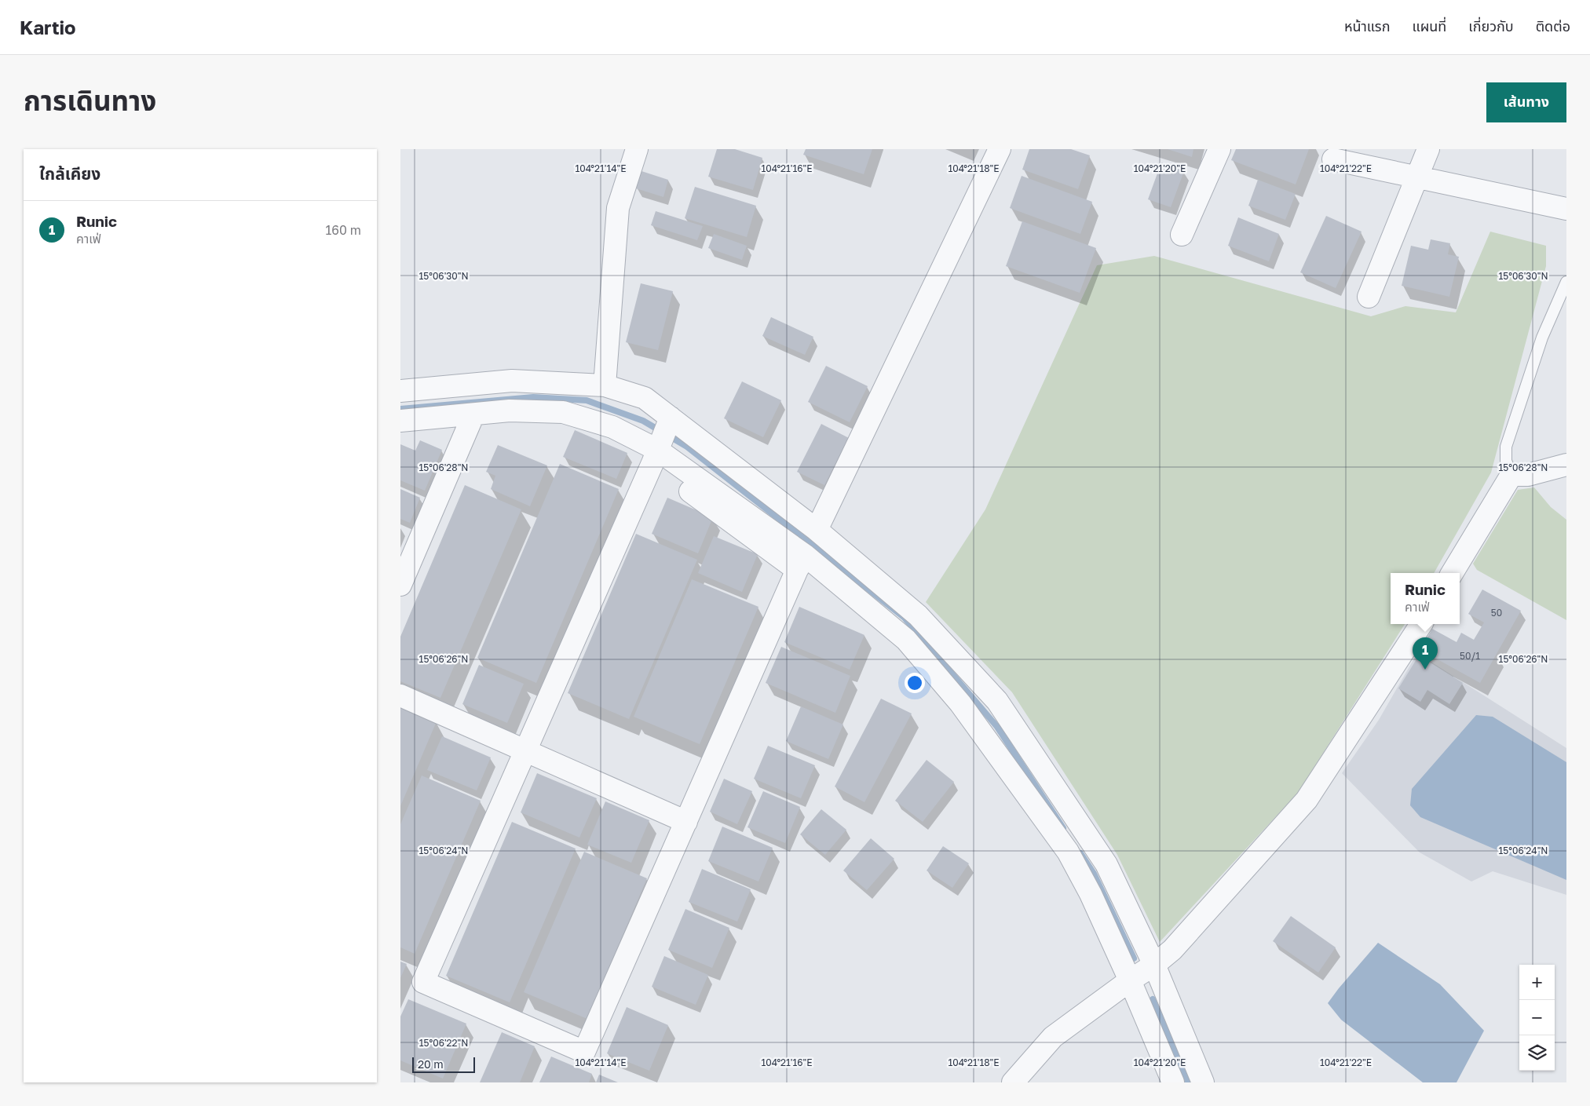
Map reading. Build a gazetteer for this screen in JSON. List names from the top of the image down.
{
  "house_numbers": ["50", "50/1"],
  "scale_bar": "20 m",
  "page": {
    "header": "Kartio",
    "nav": [
      "หน้าแรก",
      "แผนที่",
      "เกี่ยวกับ",
      "ติดต่อ"
    ],
    "title": "การเดินทาง",
    "buttons": "เส้นทาง",
    "heading": "ใกล้เคียง",
    "list": [
      {
        "mark": "1",
        "name": "Runic",
        "note": "คาเฟ่",
        "value": "160 m"
      }
    ],
    "popup": ["Runic", "คาเฟ่"],
    "pins": "1",
    "map_buttons": ["+", "−"],
    "scale": "20 m"
  },
  "coordinates": [
    "104°21'14\"E",
    "104°21'16\"E",
    "104°21'18\"E",
    "104°21'20\"E",
    "104°21'22\"E",
    "15°06'30\"N",
    "15°06'28\"N",
    "15°06'26\"N",
    "15°06'24\"N",
    "15°06'22\"N"
  ]
}
